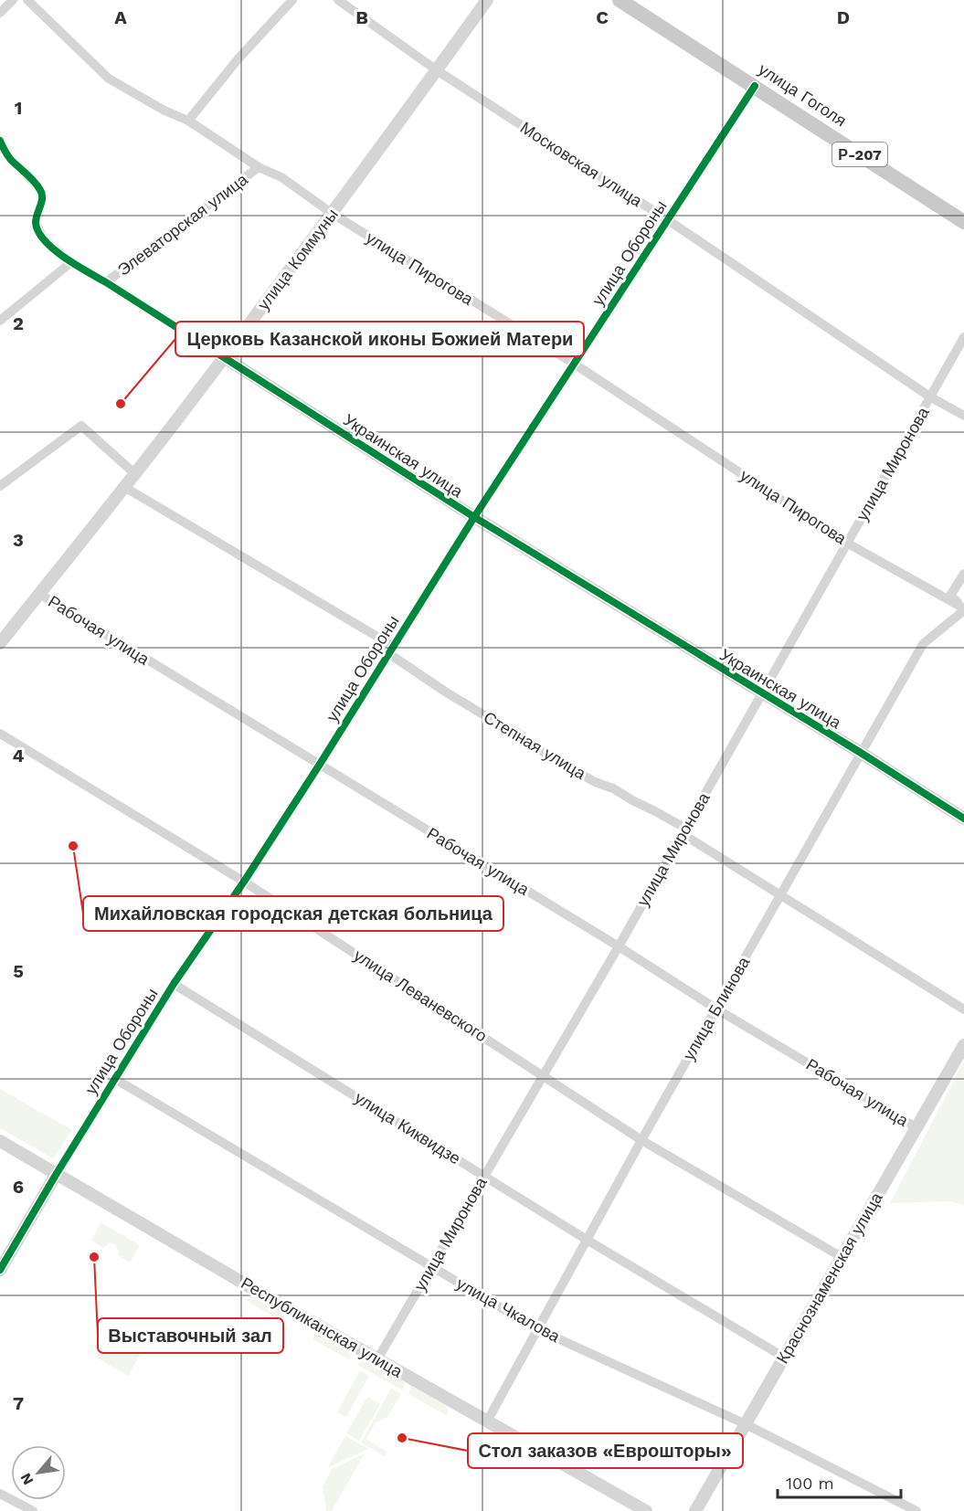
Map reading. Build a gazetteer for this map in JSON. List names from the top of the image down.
{
  "streets": {
    "main road": ["улица Гоголя", "Р-207"],
    "street": [
      "Московская улица",
      "Элеваторская улица",
      "улица Обороны",
      "улица Коммуны",
      "улица Пирогова",
      "Украинская улица",
      "улица Миронова",
      "Рабочая улица",
      "Степная улица",
      "улица Леваневского",
      "улица Блинова",
      "улица Киквидзе",
      "Краснознаменская улица",
      "улица Чкалова",
      "Республиканская улица"
    ]
  },
  "crossings": [
    ["улица Гоголя", "улица Обороны"],
    ["Московская улица", "улица Обороны"],
    ["Московская улица", "улица Коммуны"],
    ["Московская улица", "улица Миронова"],
    ["Элеваторская улица", "улица Пирогова"],
    ["Элеваторская улица", "Украинская улица"],
    ["улица Обороны", "улица Пирогова"],
    ["улица Обороны", "Украинская улица"],
    ["улица Обороны", "Рабочая улица"],
    ["улица Обороны", "Степная улица"],
    ["улица Обороны", "улица Леваневского"],
    ["улица Обороны", "улица Киквидзе"],
    ["улица Обороны", "улица Чкалова"],
    ["улица Обороны", "Республиканская улица"],
    ["улица Коммуны", "улица Пирогова"],
    ["улица Коммуны", "Украинская улица"],
    ["улица Коммуны", "Рабочая улица"],
    ["улица Коммуны", "Степная улица"],
    ["улица Пирогова", "улица Миронова"],
    ["улица Пирогова", "улица Блинова"],
    ["Украинская улица", "улица Миронова"],
    ["Украинская улица", "улица Блинова"],
    ["улица Миронова", "Рабочая улица"],
    ["улица Миронова", "Степная улица"],
    ["улица Миронова", "улица Леваневского"],
    ["улица Миронова", "улица Киквидзе"],
    ["улица Миронова", "улица Чкалова"],
    ["улица Миронова", "Республиканская улица"],
    ["Рабочая улица", "улица Блинова"],
    ["Рабочая улица", "Краснознаменская улица"],
    ["Степная улица", "улица Блинова"],
    ["улица Леваневского", "улица Блинова"],
    ["улица Леваневского", "Краснознаменская улица"],
    ["улица Блинова", "улица Киквидзе"],
    ["улица Блинова", "улица Чкалова"],
    ["улица Блинова", "Республиканская улица"],
    ["улица Киквидзе", "Краснознаменская улица"],
    ["Краснознаменская улица", "улица Чкалова"]
  ],
  "places": [
    "Церковь Казанской иконы Божией Матери",
    "Михайловская городская детская больница",
    "Выставочный зал",
    "Стол заказов «Еврошторы»"
  ],
  "scale_bar": "100 m",
  "north": "bottom left",
  "grid": {
    "columns": [
      "A",
      "B",
      "C",
      "D"
    ],
    "rows": [
      "1",
      "2",
      "3",
      "4",
      "5",
      "6",
      "7"
    ]
  }
}
